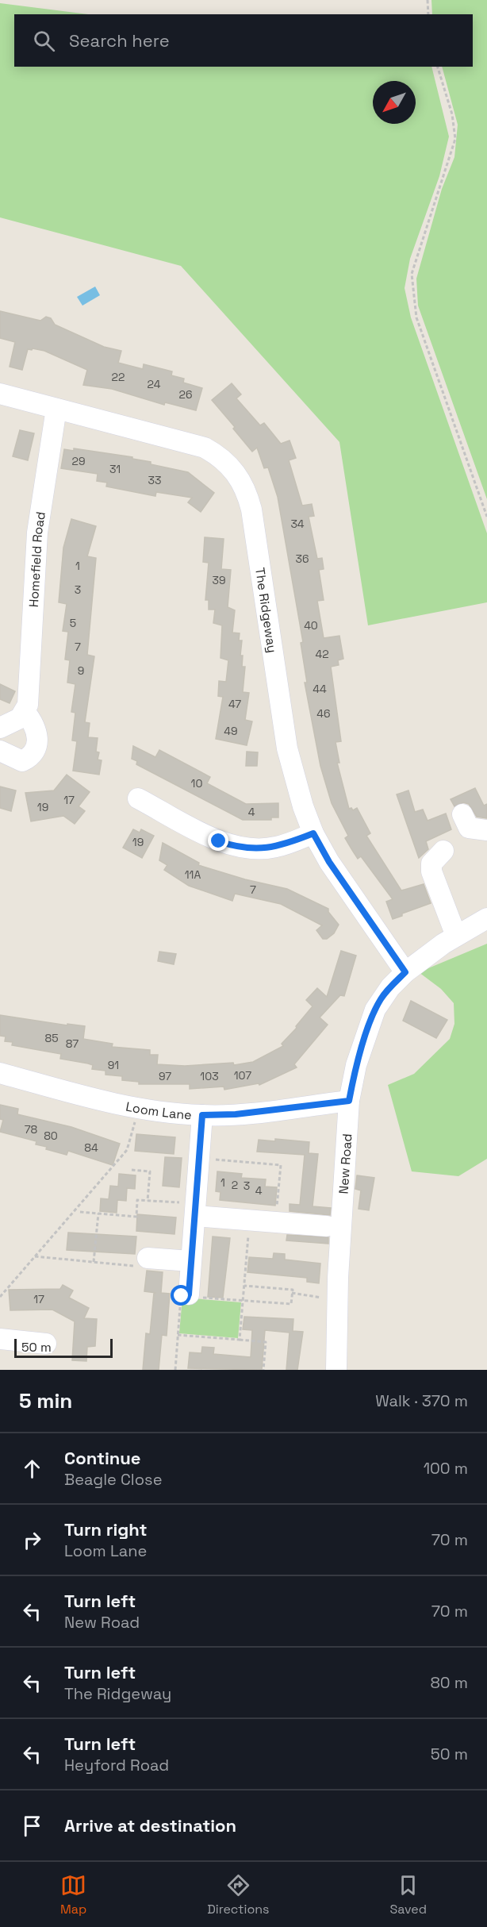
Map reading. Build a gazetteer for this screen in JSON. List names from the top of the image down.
{
  "streets": {
    "street": [
      "Homefield Road",
      "The Ridgeway",
      "Loom Lane",
      "New Road"
    ]
  },
  "crossings": [
    ["Homefield Road", "The Ridgeway"],
    ["The Ridgeway", "New Road"],
    ["Loom Lane", "New Road"]
  ],
  "house_numbers": [
    "22",
    "24",
    "26",
    "29",
    "31",
    "33",
    "34",
    "36",
    "1",
    "39",
    "3",
    "5",
    "40",
    "7",
    "42",
    "9",
    "44",
    "47",
    "46",
    "49",
    "10",
    "17",
    "19",
    "4",
    "19",
    "11A",
    "7",
    "85",
    "87",
    "91",
    "107",
    "97",
    "103",
    "78",
    "80",
    "84",
    "1",
    "2",
    "3",
    "4",
    "17"
  ],
  "scale_bar": "50 m",
  "north": "bottom left",
  "page": {
    "search": "Search here",
    "scale": "50 m",
    "heading": ["5 min", "Walk · 370 m"],
    "list": [
      ["Continue", "Beagle Close", "100 m"],
      ["Turn right", "Loom Lane", "70 m"],
      ["Turn left", "New Road", "70 m"],
      ["Turn left", "The Ridgeway", "80 m"],
      ["Turn left", "Heyford Road", "50 m"],
      "Arrive at destination"
    ],
    "nav": ["Map", "Directions", "Saved"]
  }
}
